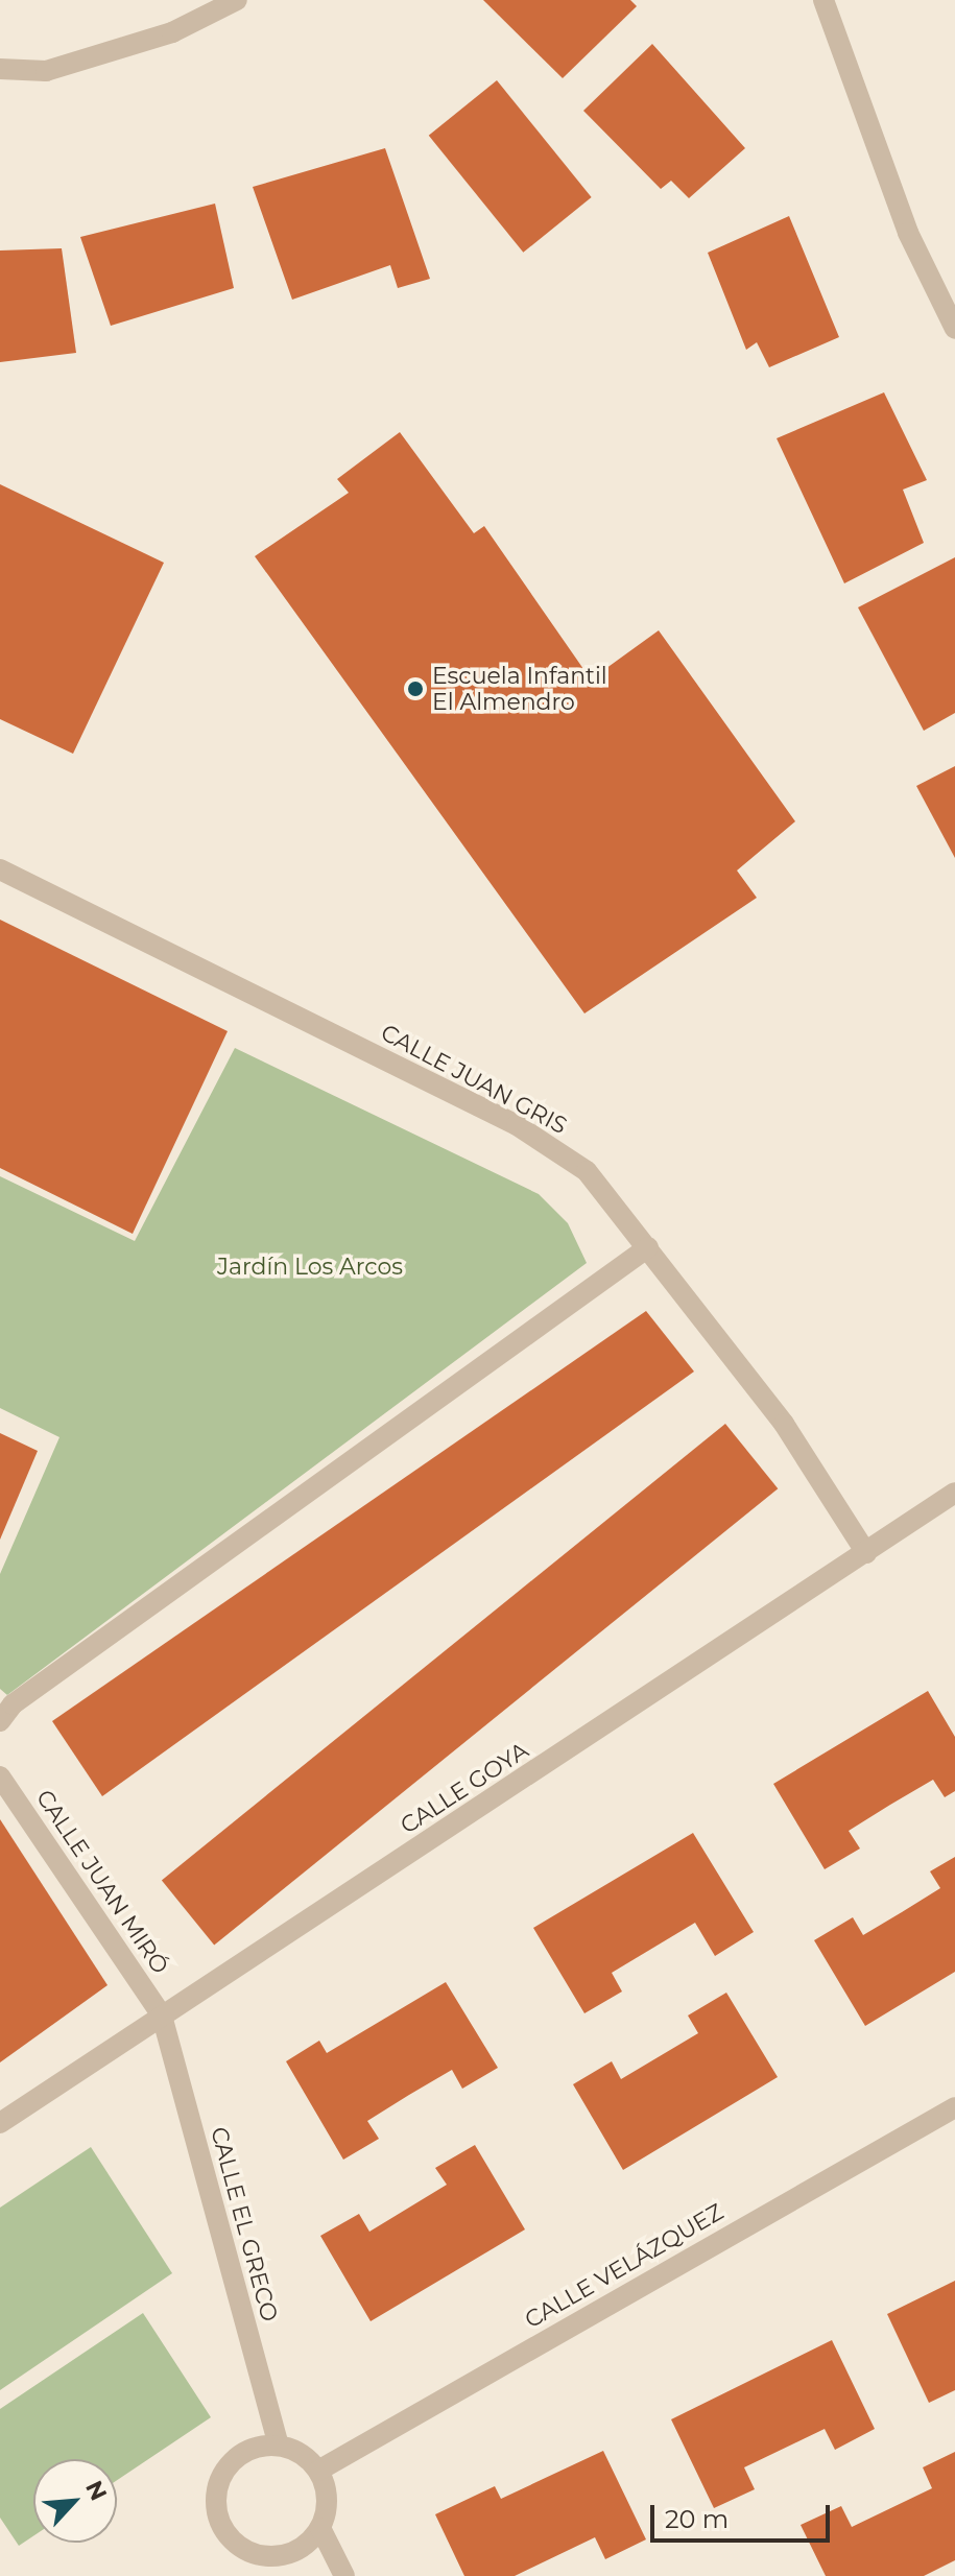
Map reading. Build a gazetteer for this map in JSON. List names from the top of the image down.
{
  "streets": {
    "street": [
      "CALLE JUAN GRIS",
      "CALLE GOYA",
      "CALLE JUAN MIRÓ",
      "CALLE EL GRECO",
      "CALLE VELÁZQUEZ"
    ]
  },
  "crossings": [
    ["CALLE JUAN GRIS", "CALLE GOYA"],
    ["CALLE GOYA", "CALLE JUAN MIRÓ"],
    ["CALLE GOYA", "CALLE EL GRECO"],
    ["CALLE JUAN MIRÓ", "CALLE EL GRECO"],
    ["CALLE EL GRECO", "CALLE VELÁZQUEZ"]
  ],
  "parks": ["Jardín Los Arcos"],
  "places": ["Escuela Infantil El Almendro"],
  "scale_bar": "20 m",
  "north": "top right"
}
